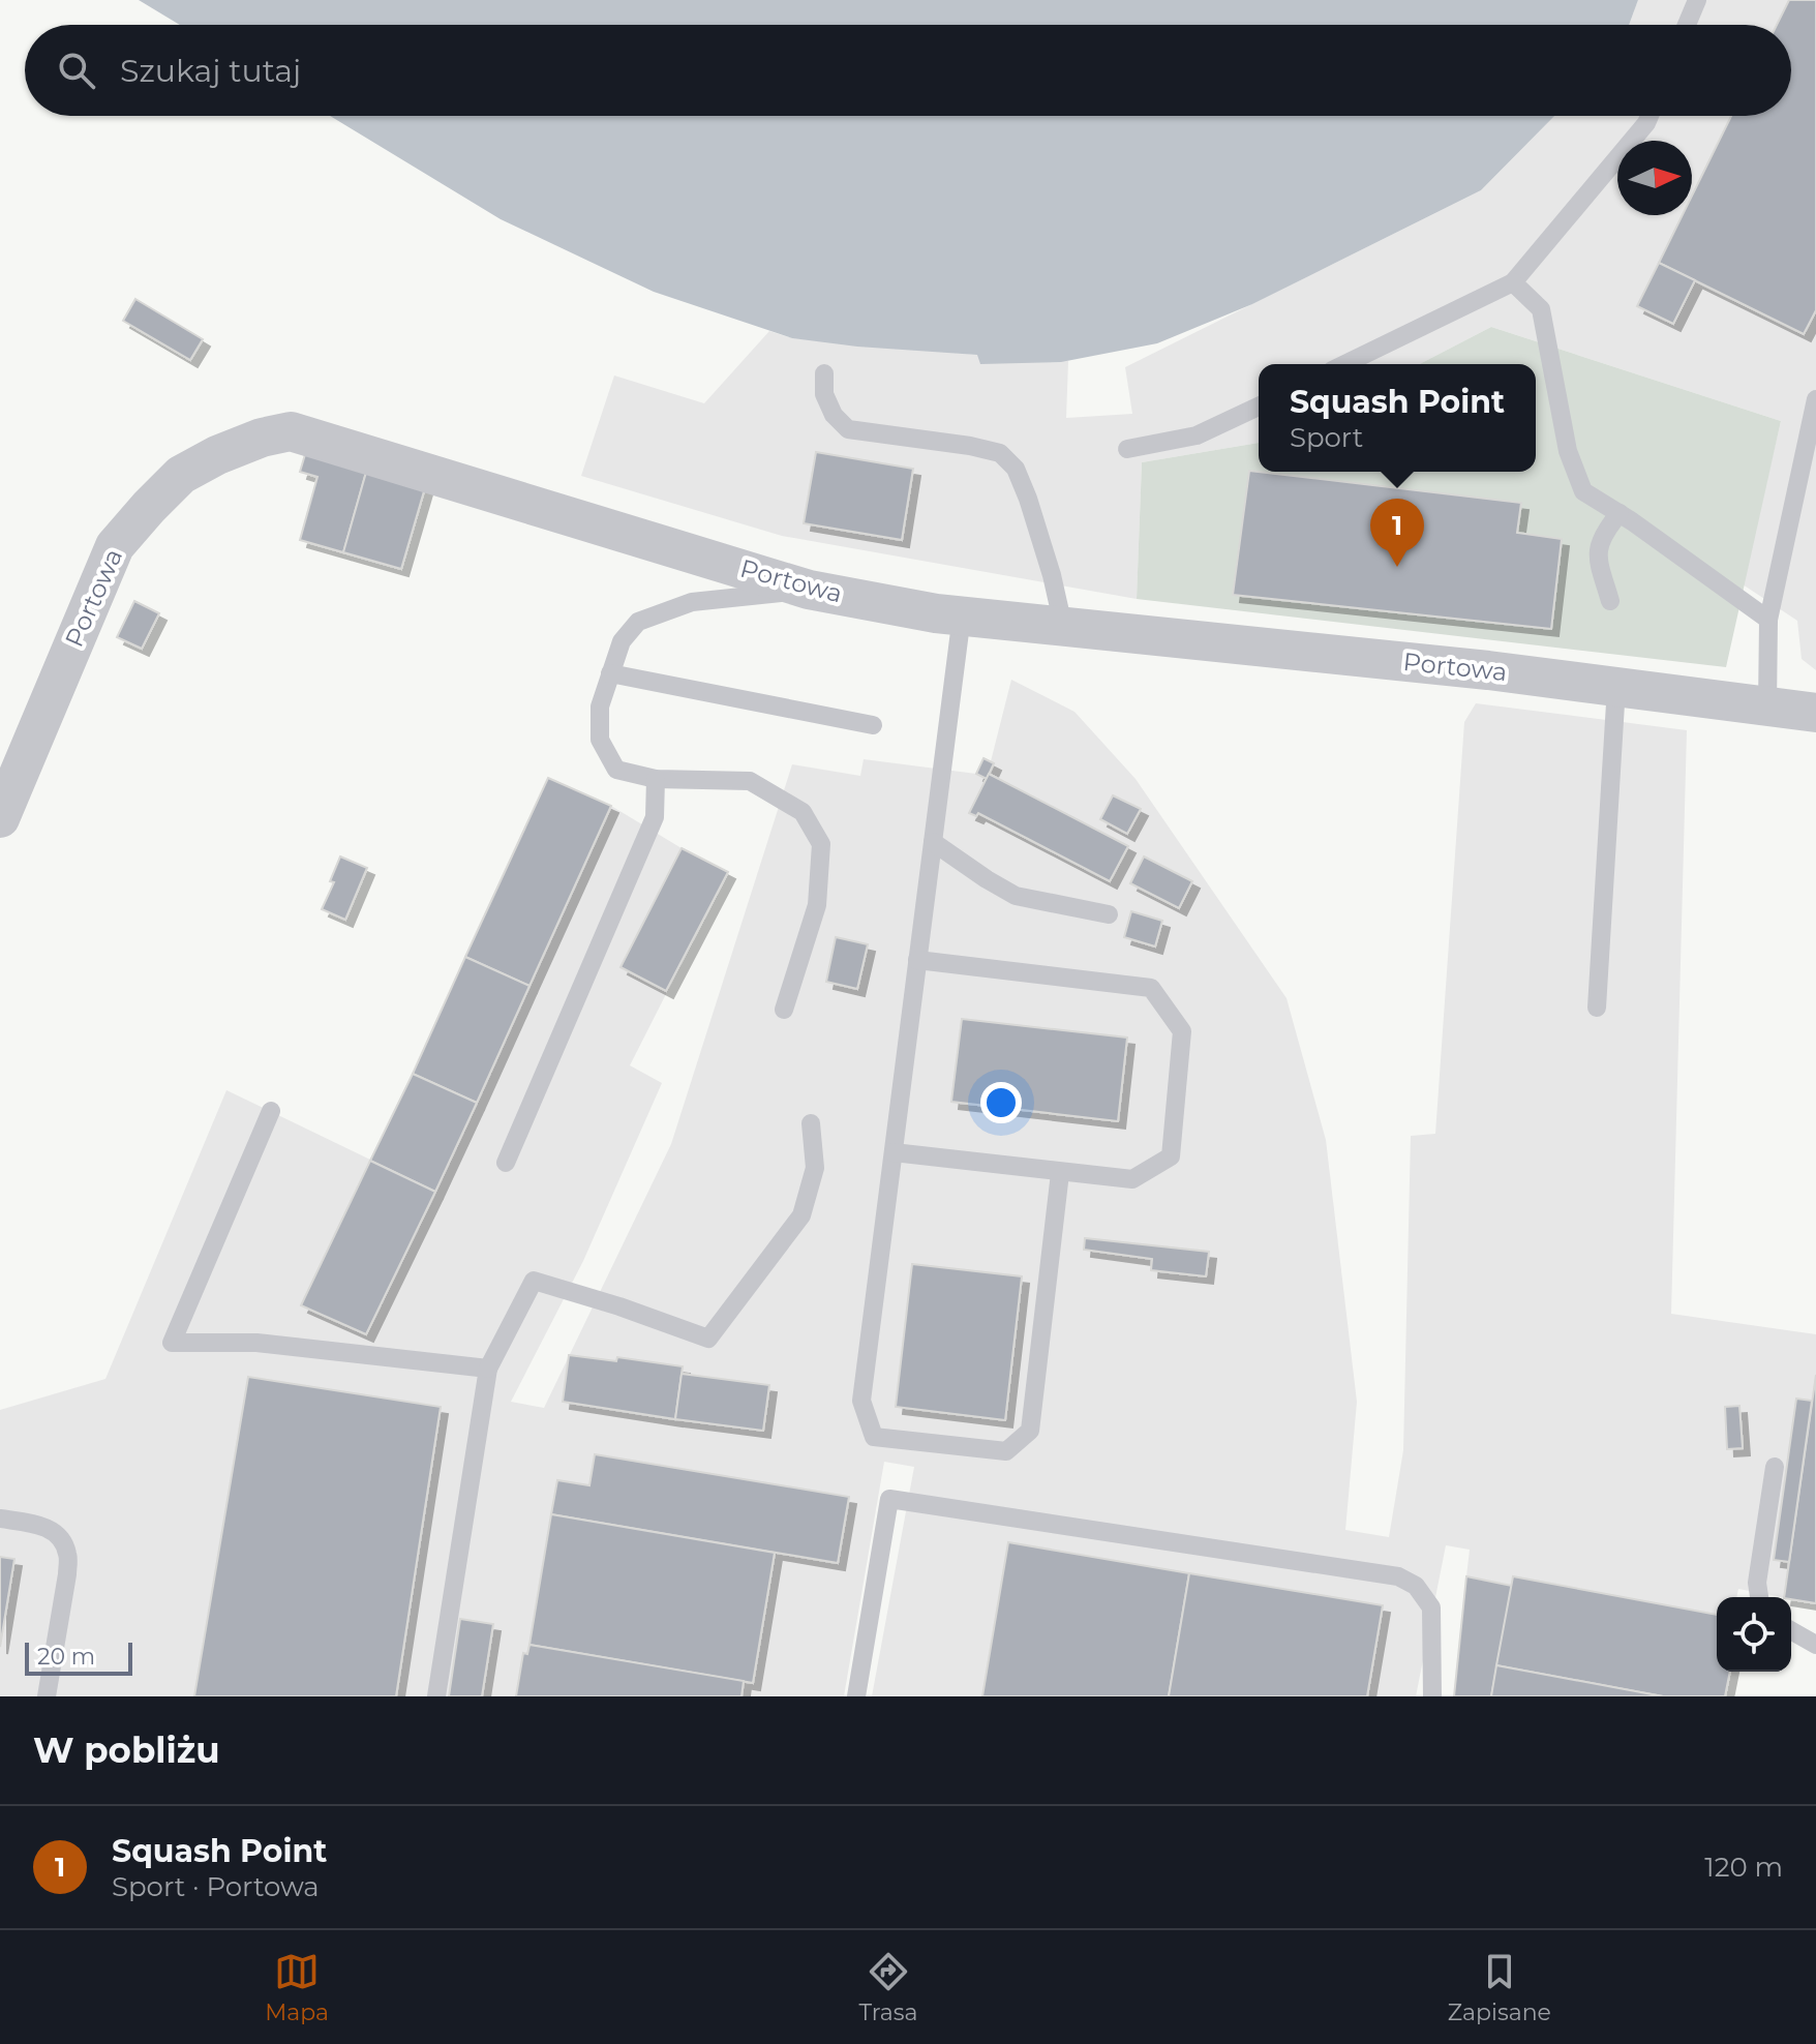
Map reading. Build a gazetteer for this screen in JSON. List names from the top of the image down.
{
  "streets": {
    "street": ["Portowa"]
  },
  "scale_bar": "20 m",
  "north": "right",
  "page": {
    "search": "Szukaj tutaj",
    "popup": ["Squash Point", "Sport"],
    "pins": "1",
    "scale": "20 m",
    "heading": "W pobliżu",
    "list": [
      {
        "mark": "1",
        "name": "Squash Point",
        "note": "Sport · Portowa",
        "value": "120 m"
      }
    ],
    "nav": ["Mapa", "Trasa", "Zapisane"]
  }
}
